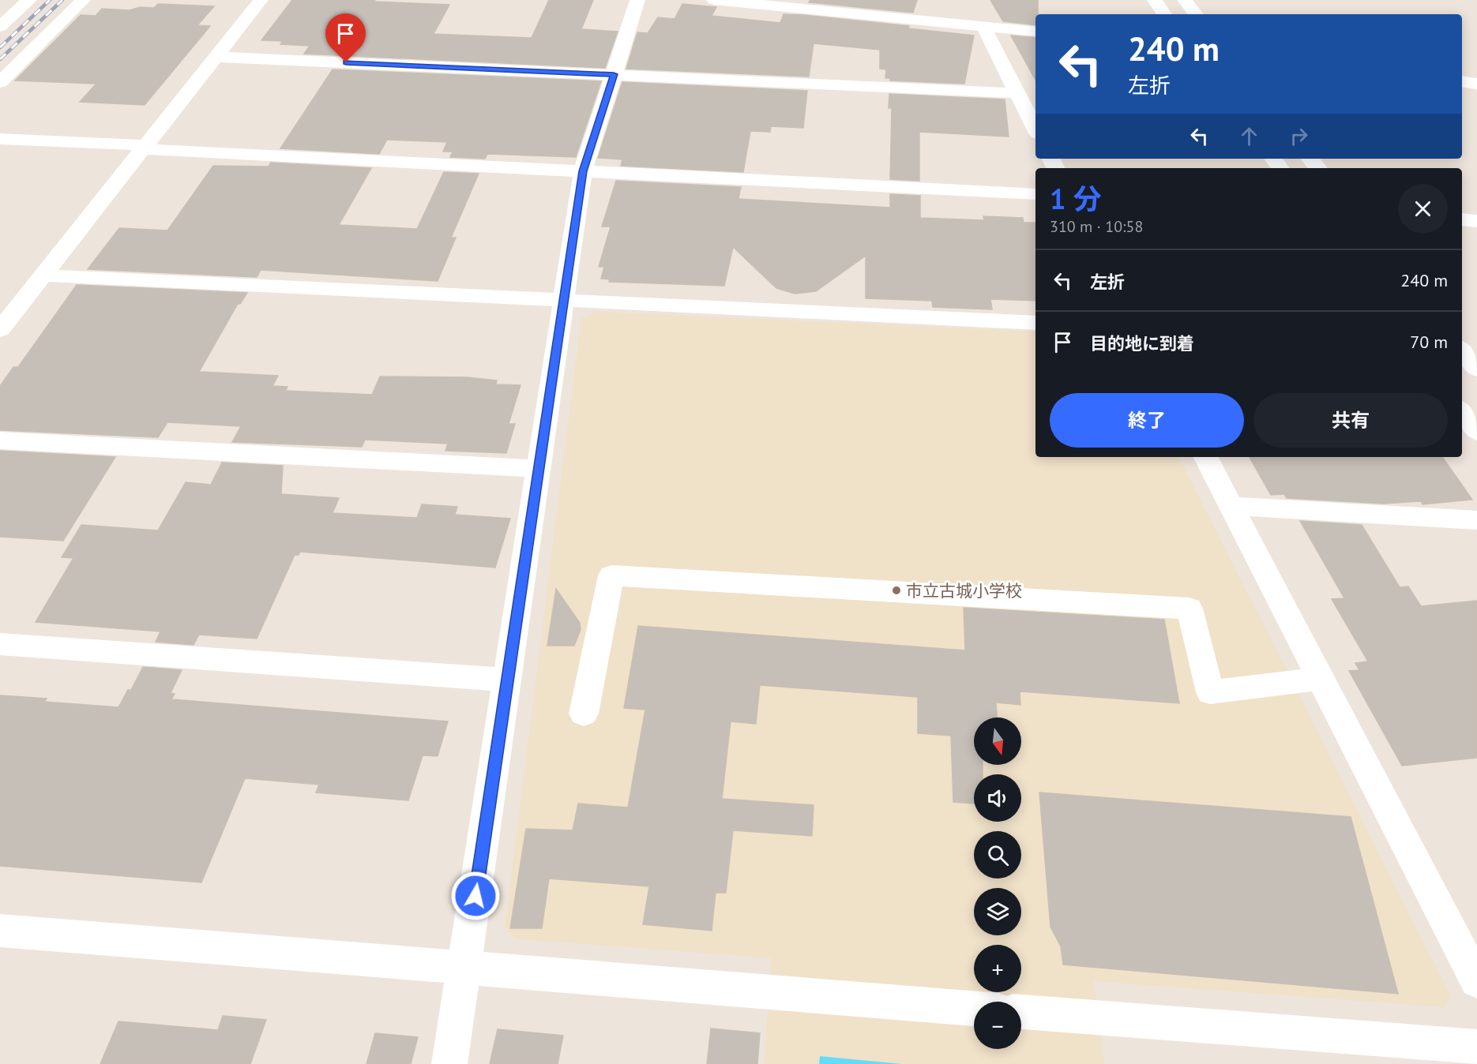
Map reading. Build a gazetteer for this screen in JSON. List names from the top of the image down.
{
  "places": ["市立古城小学校"],
  "north": "bottom",
  "page": {
    "turn": ["240 m", "左折"],
    "heading": ["1 分", "310 m · 10:58"],
    "list": [
      {
        "name": "左折",
        "value": "240 m"
      },
      {
        "name": "目的地に到着",
        "value": "70 m"
      }
    ],
    "buttons": ["終了", "共有"],
    "map_buttons": ["+", "−"]
  }
}
